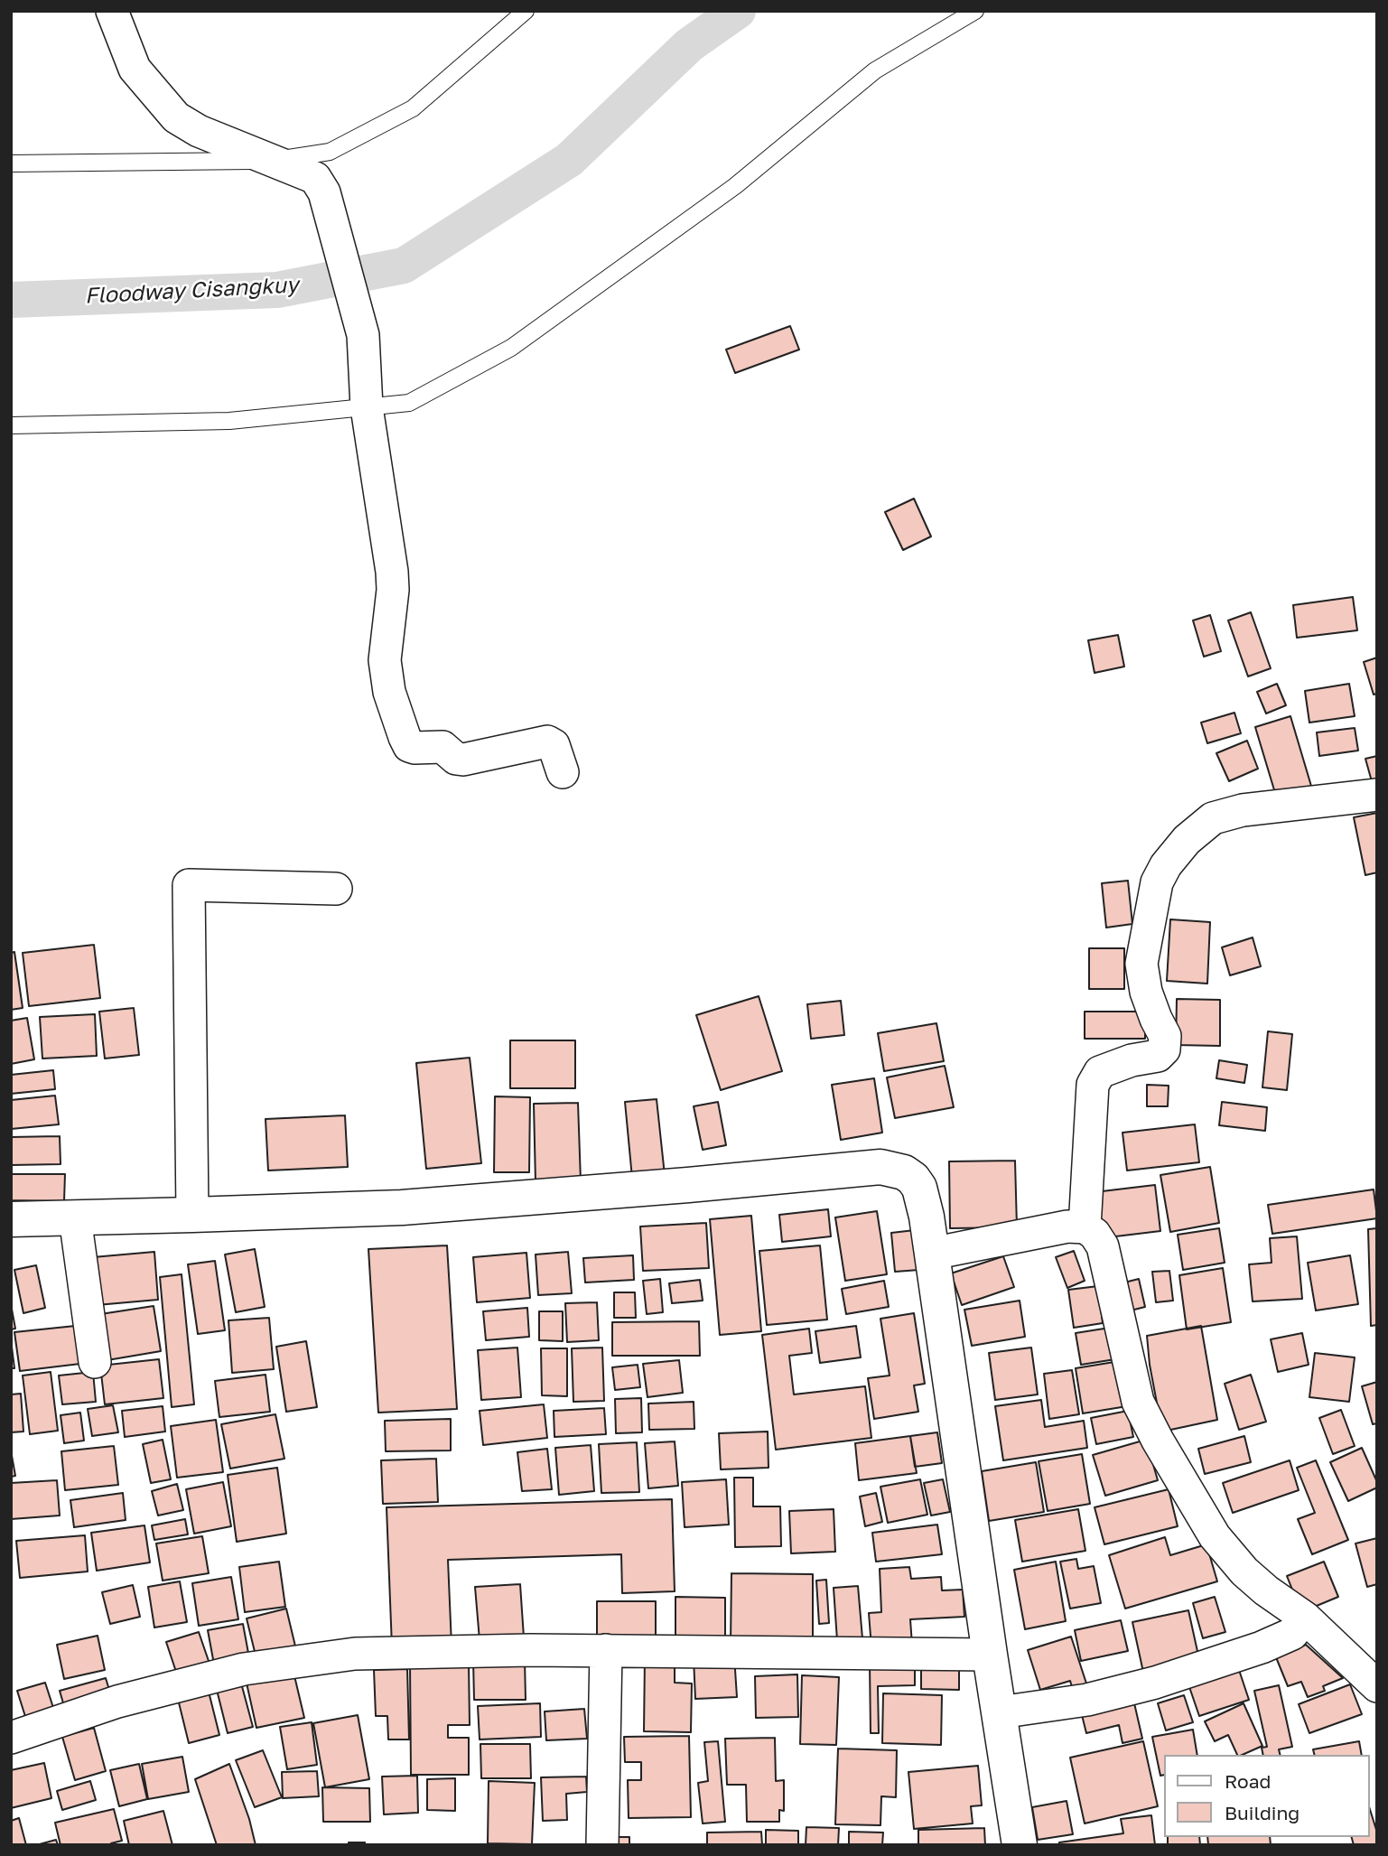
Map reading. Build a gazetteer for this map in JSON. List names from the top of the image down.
{
  "water": ["Floodway Cisangkuy"],
  "legend": ["Road", "Building"]
}
